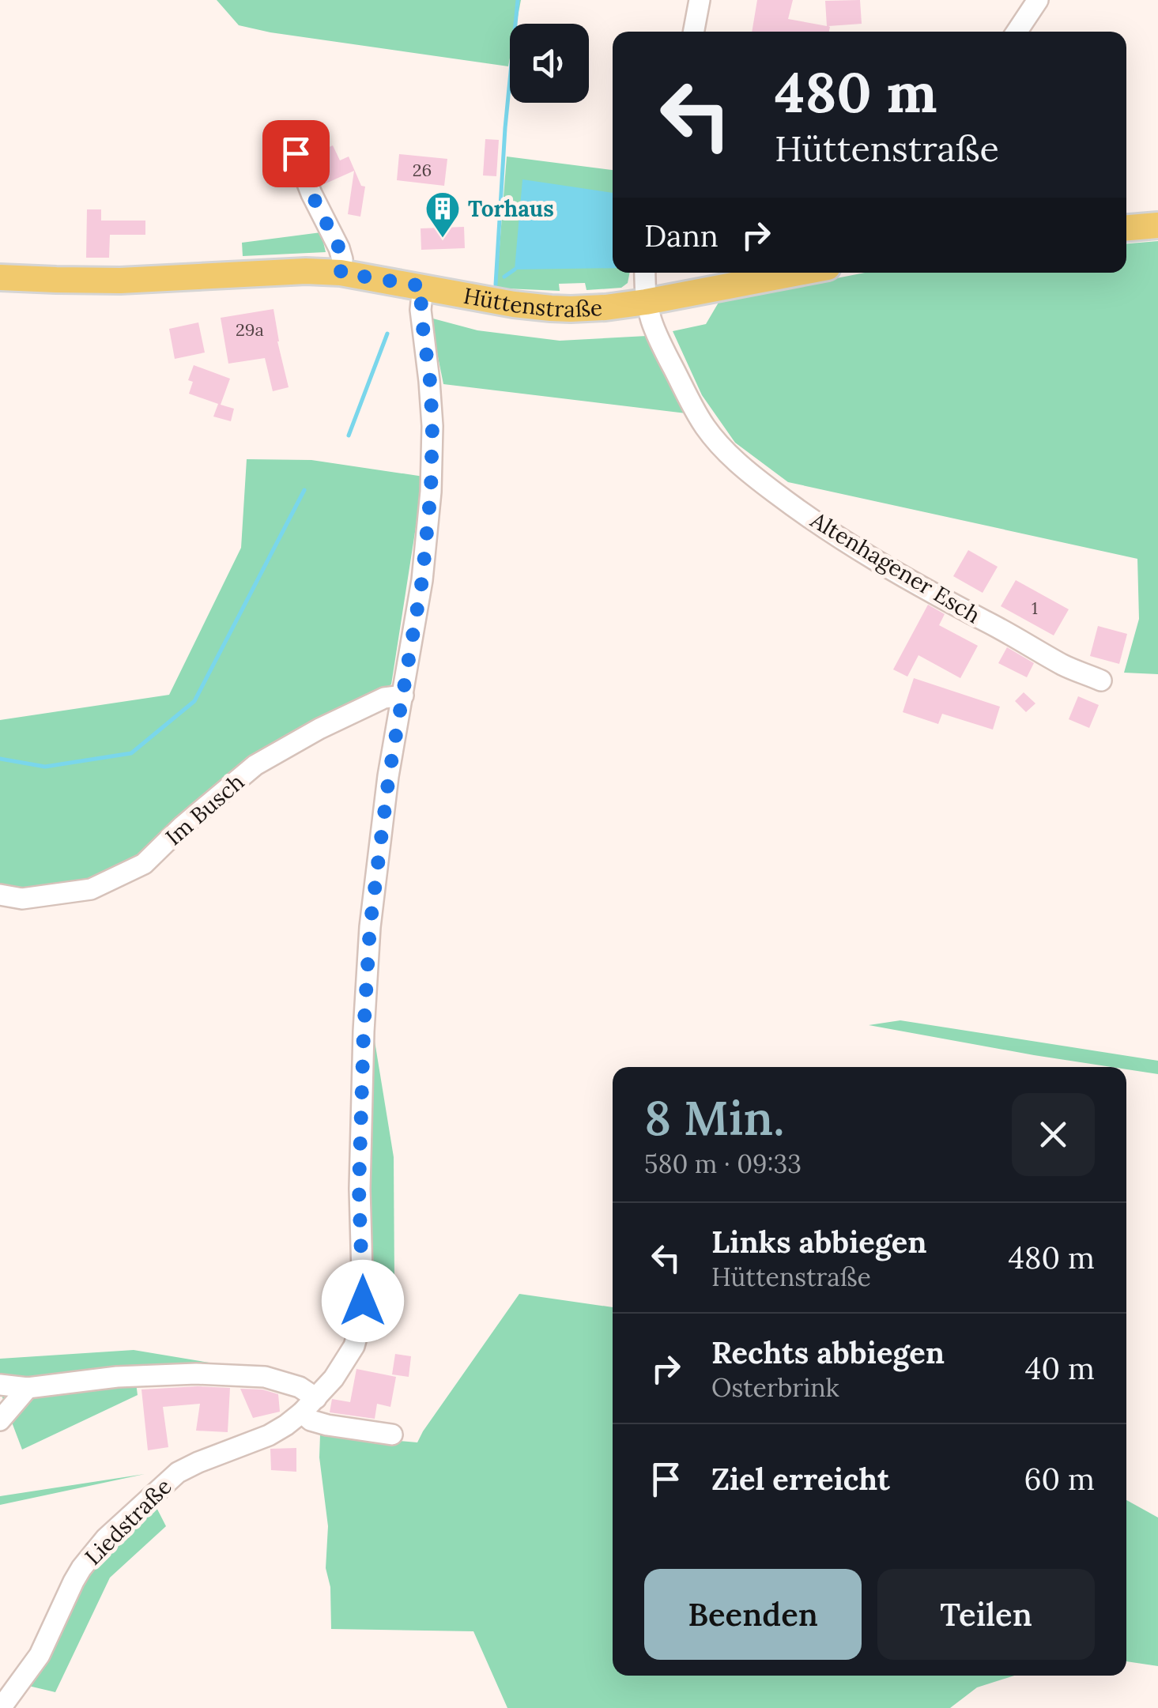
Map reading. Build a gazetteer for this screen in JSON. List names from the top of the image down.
{
  "streets": {
    "main road": ["Hüttenstraße"],
    "street": ["Altenhagener Esch", "Im Busch", "Liedstraße"]
  },
  "crossings": [
    ["Hüttenstraße", "Altenhagener Esch"],
    ["Hüttenstraße", "Liedstraße"],
    ["Im Busch", "Liedstraße"]
  ],
  "places": {
    "building": ["Torhaus"]
  },
  "house_numbers": ["26", "29a", "1"],
  "page": {
    "turn": ["480 m", "Hüttenstraße"],
    "then": "Dann",
    "heading": ["8 Min.", "580 m · 09:33"],
    "list": [
      {
        "name": "Links abbiegen",
        "note": "Hüttenstraße",
        "value": "480 m"
      },
      {
        "name": "Rechts abbiegen",
        "note": "Osterbrink",
        "value": "40 m"
      },
      {
        "name": "Ziel erreicht",
        "value": "60 m"
      }
    ],
    "buttons": ["Beenden", "Teilen"]
  }
}
